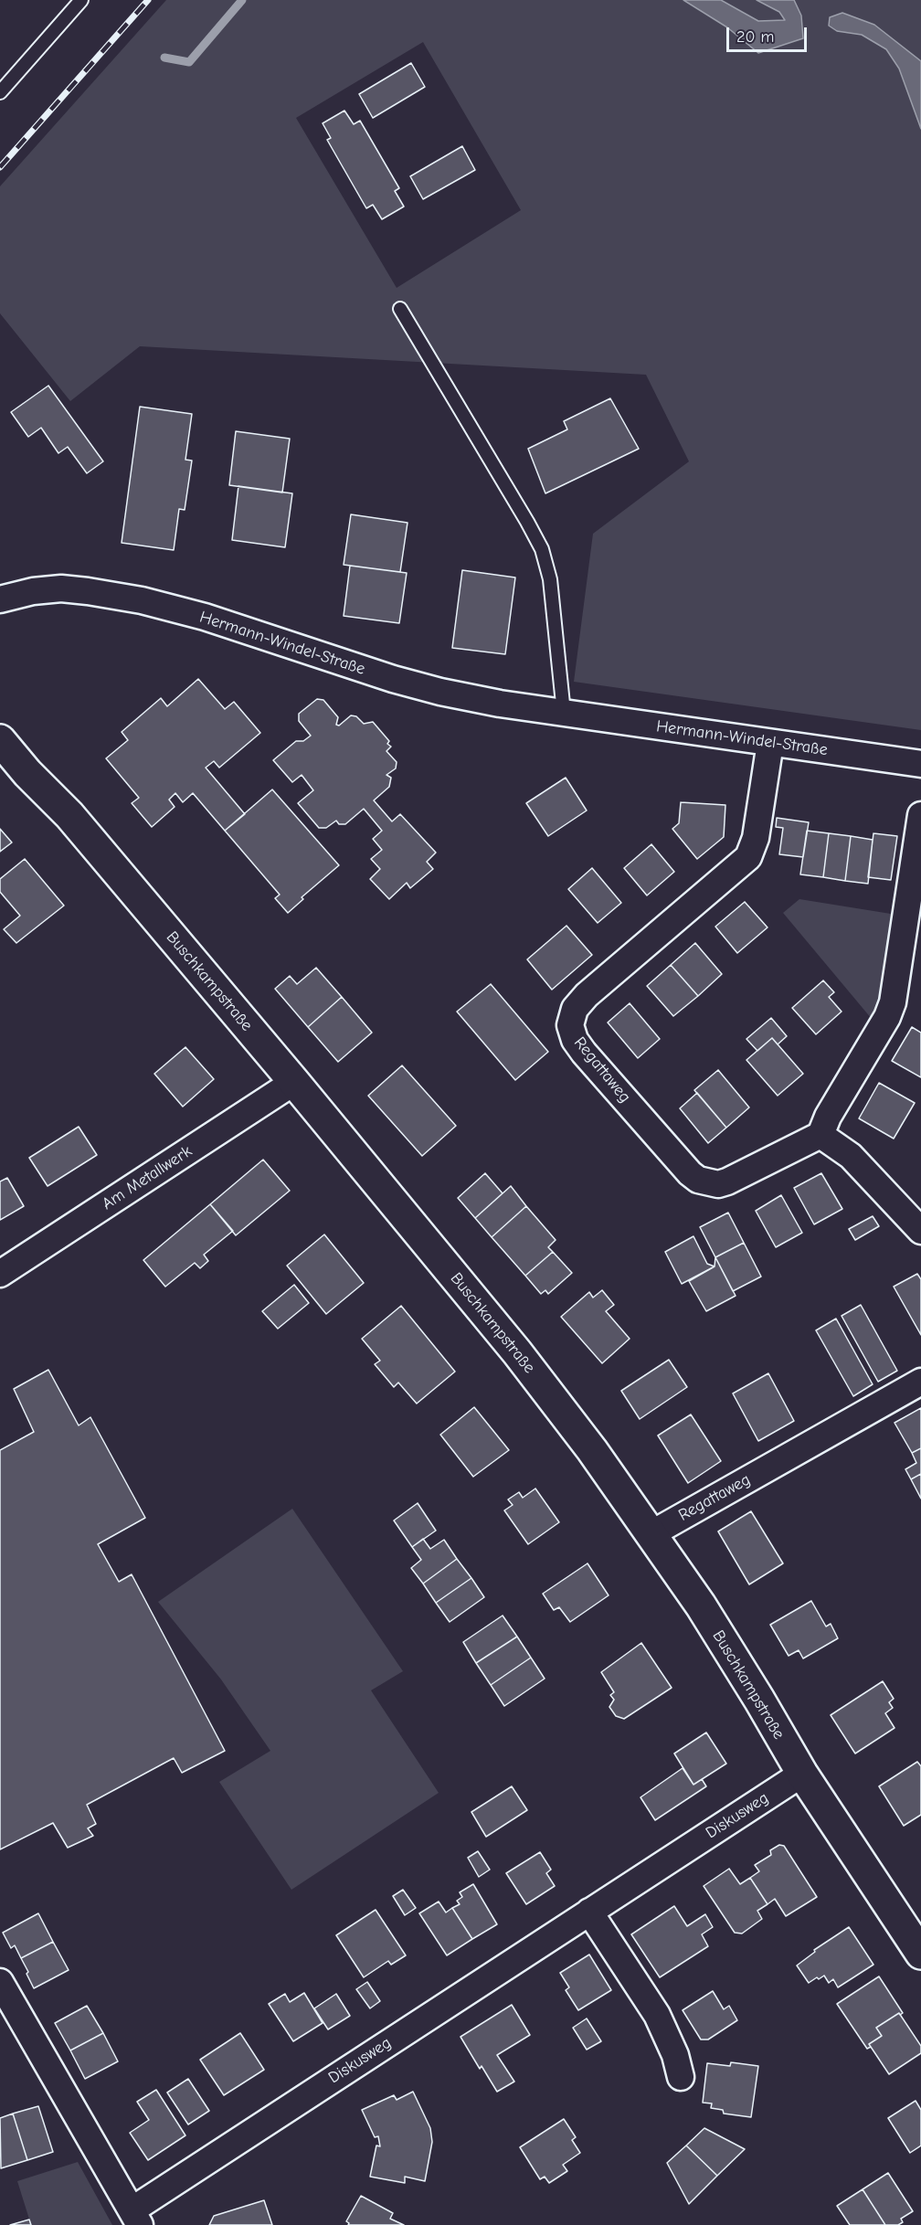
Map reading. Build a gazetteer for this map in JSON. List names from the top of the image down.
{
  "streets": {
    "main road": ["Buschkampstraße"],
    "street": [
      "Hermann-Windel-Straße",
      "Regattaweg",
      "Am Metallwerk",
      "Diskusweg"
    ]
  },
  "crossings": [
    ["Hermann-Windel-Straße", "Regattaweg"],
    ["Buschkampstraße", "Regattaweg"],
    ["Buschkampstraße", "Am Metallwerk"],
    ["Buschkampstraße", "Diskusweg"]
  ],
  "scale_bar": "20 m"
}
